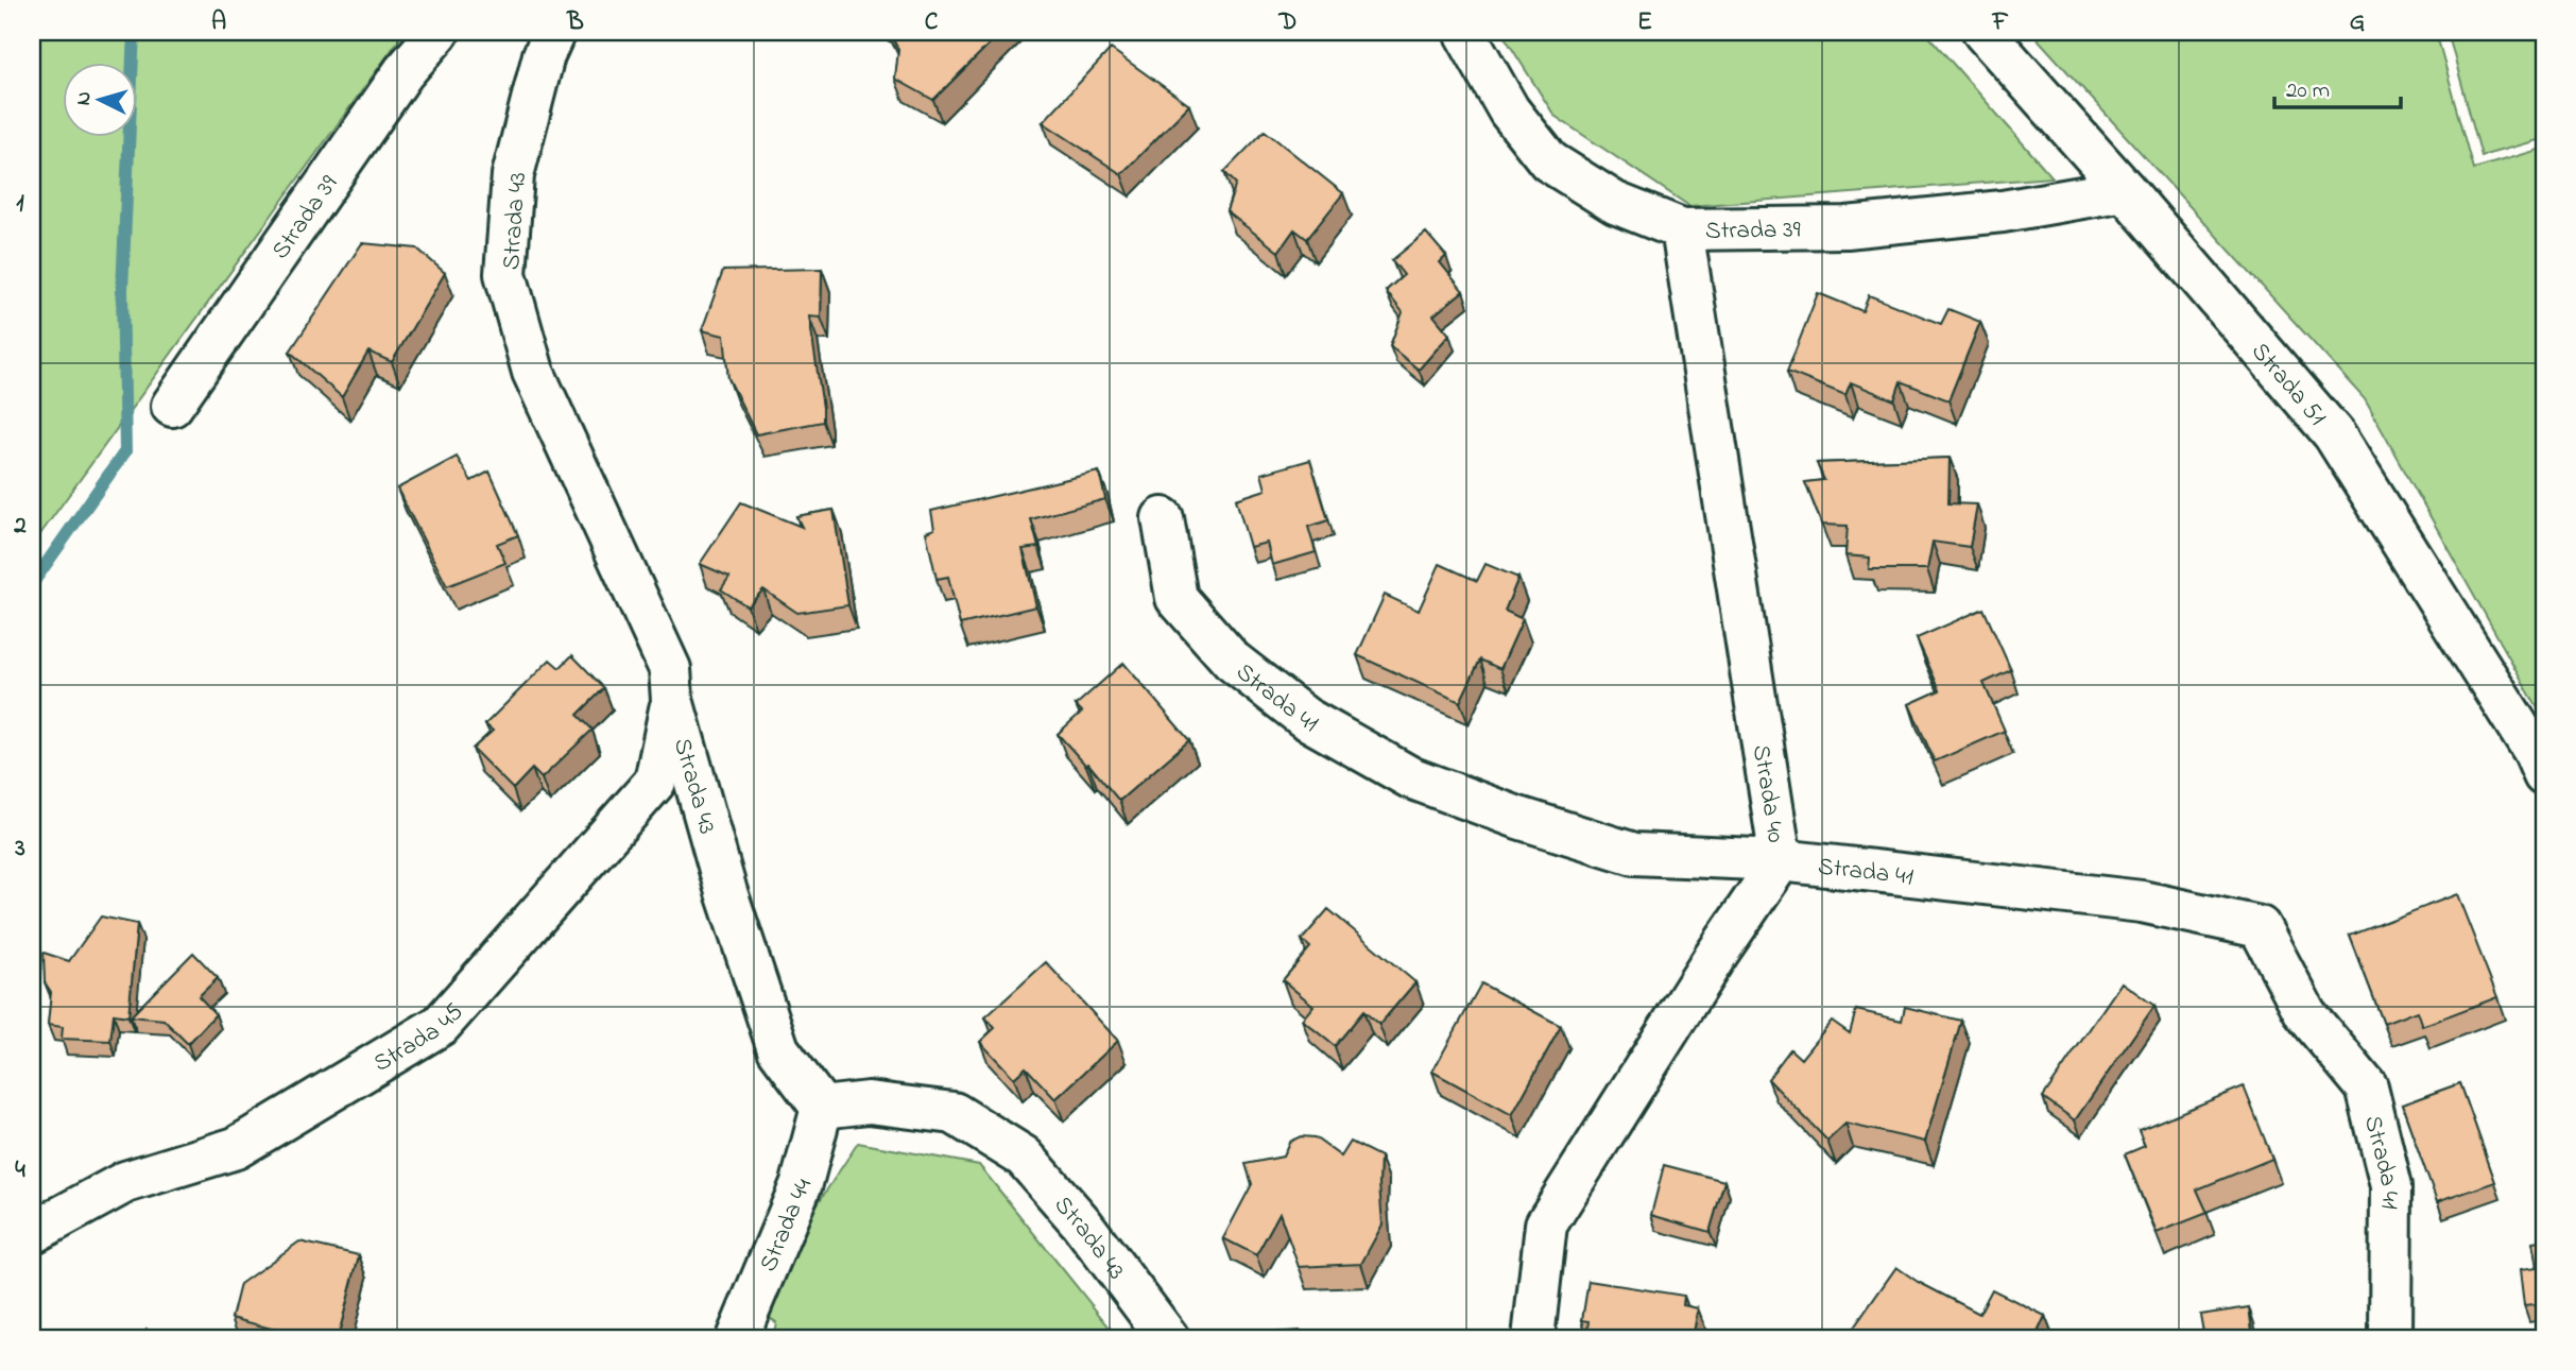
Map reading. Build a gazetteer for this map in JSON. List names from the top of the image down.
{
  "streets": {
    "street": [
      "Strada 39",
      "Strada 43",
      "Strada 51",
      "Strada 41",
      "Strada 40",
      "Strada 45",
      "Strada 44"
    ]
  },
  "crossings": [
    ["Strada 39", "Strada 51"],
    ["Strada 39", "Strada 40"],
    ["Strada 43", "Strada 45"],
    ["Strada 43", "Strada 44"],
    ["Strada 41", "Strada 40"]
  ],
  "scale_bar": "20 m",
  "north": "left",
  "grid": {
    "columns": [
      "A",
      "B",
      "C",
      "D",
      "E",
      "F",
      "G"
    ],
    "rows": [
      "1",
      "2",
      "3",
      "4"
    ]
  }
}
